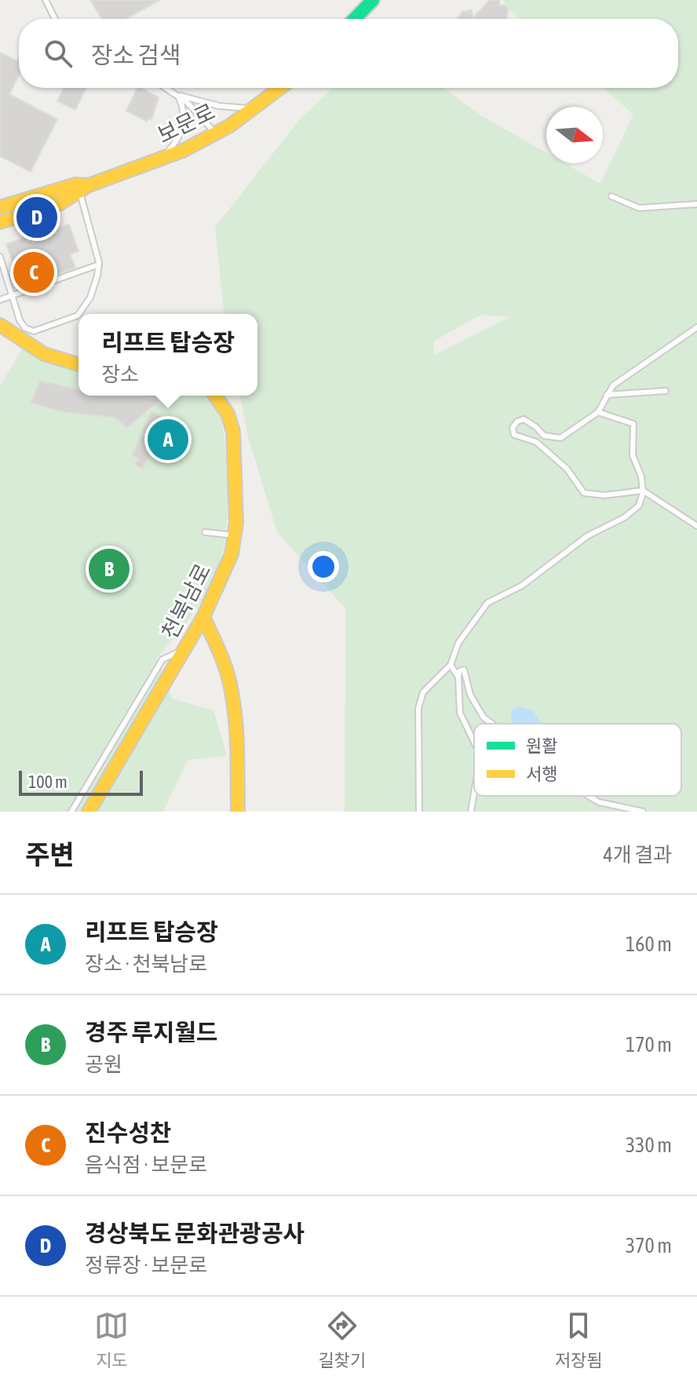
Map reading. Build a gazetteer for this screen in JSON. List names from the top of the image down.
{
  "streets": {
    "street": ["보문로", "천북남로"]
  },
  "legend": ["원활", "서행"],
  "scale_bar": "100 m",
  "north": "right",
  "page": {
    "search": "장소 검색",
    "pins": [
      "D",
      "C",
      "A",
      "B"
    ],
    "popup": ["리프트 탑승장", "장소"],
    "scale": "100 m",
    "heading": ["주변", "4개 결과"],
    "list": [
      {
        "mark": "A",
        "name": "리프트 탑승장",
        "note": "장소 · 천북남로",
        "value": "160 m"
      },
      {
        "mark": "B",
        "name": "경주 루지월드",
        "note": "공원",
        "value": "170 m"
      },
      {
        "mark": "C",
        "name": "진수성찬",
        "note": "음식점 · 보문로",
        "value": "330 m"
      },
      {
        "mark": "D",
        "name": "경상북도 문화관광공사",
        "note": "정류장 · 보문로",
        "value": "370 m"
      }
    ],
    "nav": ["지도", "길찾기", "저장됨"]
  }
}
